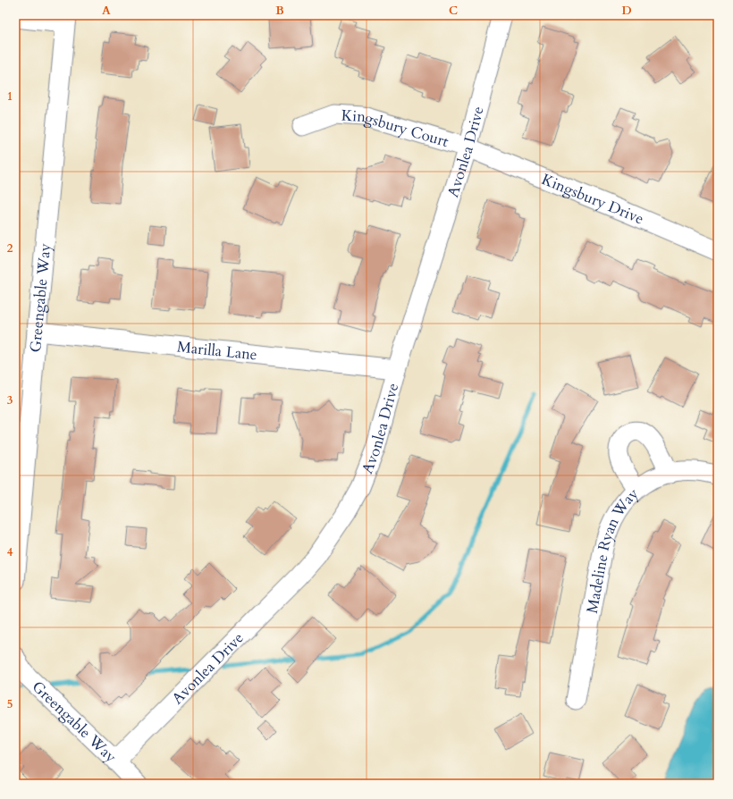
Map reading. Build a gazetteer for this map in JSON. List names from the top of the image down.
{
  "streets": {
    "street": [
      "Kingsbury Court",
      "Avonlea Drive",
      "Kingsbury Drive",
      "Greengable Way",
      "Marilla Lane",
      "Madeline Ryan Way"
    ]
  },
  "crossings": [
    ["Kingsbury Court", "Avonlea Drive"],
    ["Kingsbury Court", "Kingsbury Drive"],
    ["Avonlea Drive", "Kingsbury Drive"],
    ["Avonlea Drive", "Greengable Way"],
    ["Avonlea Drive", "Marilla Lane"],
    ["Greengable Way", "Marilla Lane"]
  ],
  "grid": {
    "columns": [
      "A",
      "B",
      "C",
      "D"
    ],
    "rows": [
      "1",
      "2",
      "3",
      "4",
      "5"
    ]
  }
}
